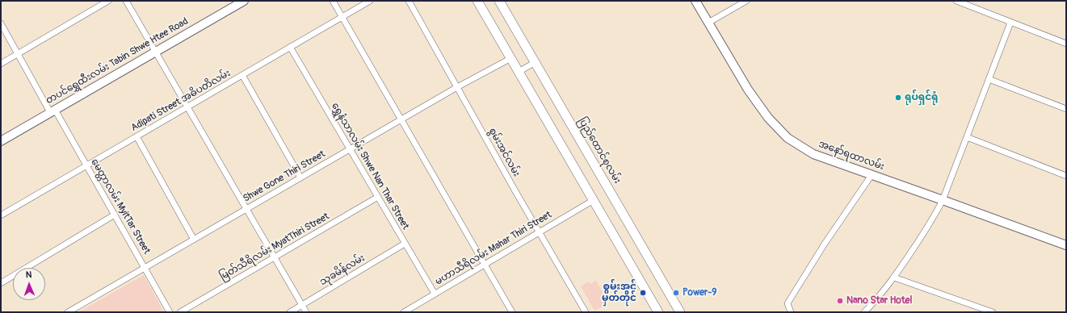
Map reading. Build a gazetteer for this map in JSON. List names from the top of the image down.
{
  "streets": {
    "main road": ["တပင်ရွှေထီးလမ်း Tabin Shwe Htee Road", "ပြည်ထောင်စုလမ်း", "အနော်ရထာလမ်း"],
    "street": [
      "Adipati Street အဓိပတိလမ်း",
      "စွမ်းအင်လမ်း",
      "ရွှေနံသာလမ်း Shwe Nan Thar Street",
      "Shwe Gone Thiri Street",
      "မေတ္တာလမ်း MyitTar Street",
      "မြတ်သီရိလမ်း MyatThiri Street",
      "မဟာသီရိလမ်း Mahar Thiri Street",
      "သုခမိန်လမ်း"
    ]
  },
  "crossings": [
    ["တပင်ရွှေထီးလမ်း Tabin Shwe Htee Road", "မေတ္တာလမ်း MyitTar Street"],
    ["Adipati Street အဓိပတိလမ်း", "ရွှေနံသာလမ်း Shwe Nan Thar Street"],
    ["Adipati Street အဓိပတိလမ်း", "မေတ္တာလမ်း MyitTar Street"],
    ["စွမ်းအင်လမ်း", "Shwe Gone Thiri Street"],
    ["စွမ်းအင်လမ်း", "မဟာသီရိလမ်း Mahar Thiri Street"],
    ["ရွှေနံသာလမ်း Shwe Nan Thar Street", "Shwe Gone Thiri Street"],
    ["ရွှေနံသာလမ်း Shwe Nan Thar Street", "မြတ်သီရိလမ်း MyatThiri Street"],
    ["ရွှေနံသာလမ်း Shwe Nan Thar Street", "မဟာသီရိလမ်း Mahar Thiri Street"],
    ["ရွှေနံသာလမ်း Shwe Nan Thar Street", "သုခမိန်လမ်း"],
    ["Shwe Gone Thiri Street", "မေတ္တာလမ်း MyitTar Street"]
  ],
  "places": [
    "ရုပ်ရှင်ရုံ",
    "စွမ်းအင် မှတ်တိုင်",
    "Power-9",
    "Nano Star Hotel"
  ],
  "north": "top"
}
